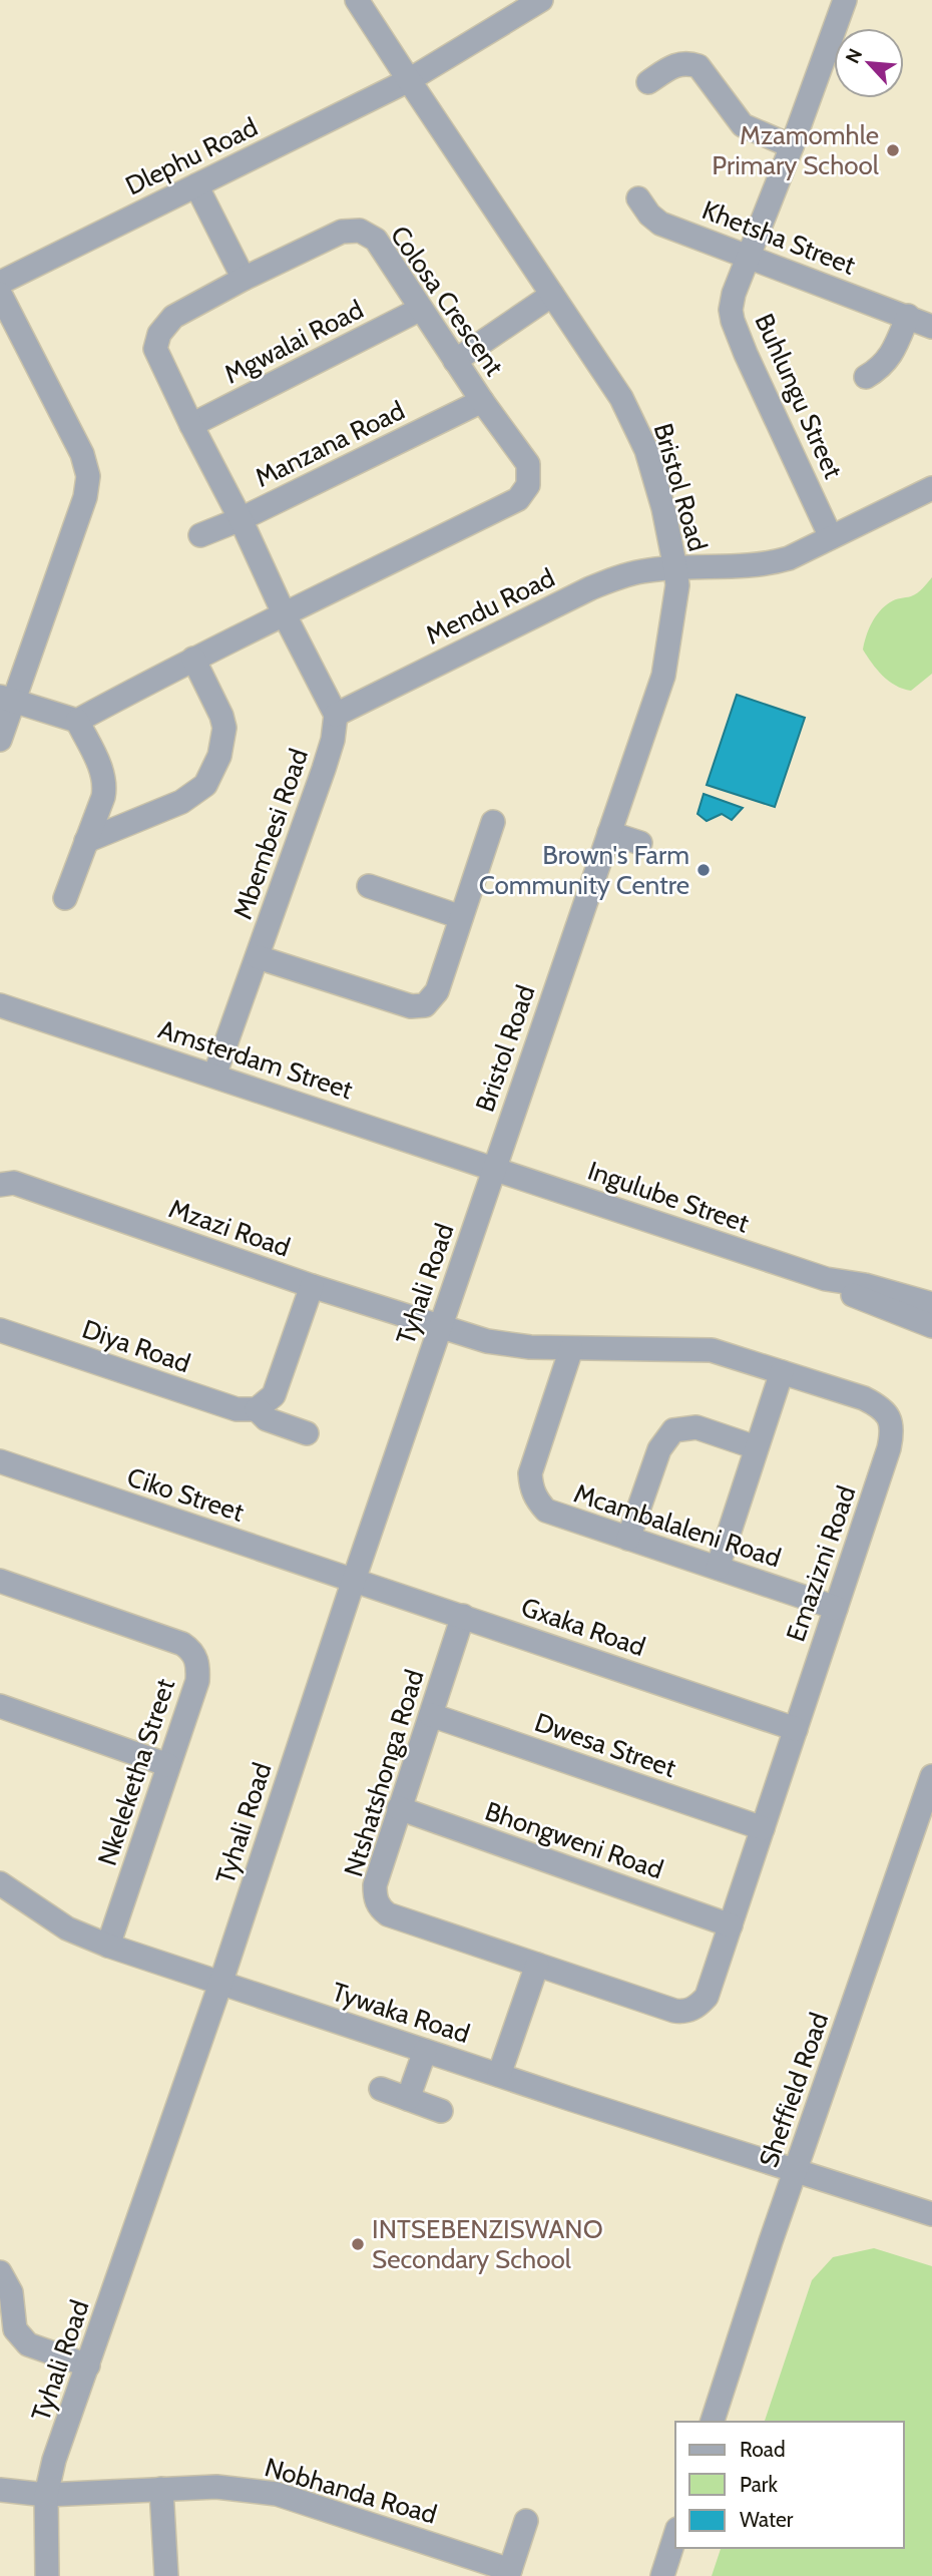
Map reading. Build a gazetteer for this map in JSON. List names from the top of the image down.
{
  "streets": {
    "street": [
      "Dlephu Road",
      "Khetsha Street",
      "Colosa Crescent",
      "Mgwalai Road",
      "Buhlungu Street",
      "Manzana Road",
      "Bristol Road",
      "Mendu Road",
      "Mbembesi Road",
      "Amsterdam Street",
      "Ingulube Street",
      "Mzazi Road",
      "Tyhali Road",
      "Diya Road",
      "Ciko Street",
      "Mcambalaleni Road",
      "Emazizni Road",
      "Gxaka Road",
      "Dwesa Street",
      "Nkeleketha Street",
      "Ntshatshonga Road",
      "Bhongweni Road",
      "Tywaka Road",
      "Sheffield Road",
      "Nobhanda Road"
    ]
  },
  "crossings": [
    ["Dlephu Road", "Bristol Road"],
    ["Khetsha Street", "Buhlungu Street"],
    ["Colosa Crescent", "Mgwalai Road"],
    ["Colosa Crescent", "Manzana Road"],
    ["Buhlungu Street", "Mendu Road"],
    ["Bristol Road", "Mendu Road"],
    ["Bristol Road", "Amsterdam Street"],
    ["Bristol Road", "Ingulube Street"],
    ["Bristol Road", "Tyhali Road"],
    ["Mendu Road", "Mbembesi Road"],
    ["Mbembesi Road", "Amsterdam Street"],
    ["Amsterdam Street", "Ingulube Street"],
    ["Amsterdam Street", "Tyhali Road"],
    ["Ingulube Street", "Tyhali Road"],
    ["Mzazi Road", "Tyhali Road"],
    ["Mzazi Road", "Emazizni Road"],
    ["Tyhali Road", "Ciko Street"],
    ["Tyhali Road", "Emazizni Road"],
    ["Tyhali Road", "Gxaka Road"],
    ["Tyhali Road", "Tywaka Road"],
    ["Tyhali Road", "Nobhanda Road"],
    ["Ciko Street", "Gxaka Road"],
    ["Mcambalaleni Road", "Emazizni Road"],
    ["Emazizni Road", "Gxaka Road"],
    ["Emazizni Road", "Dwesa Street"],
    ["Emazizni Road", "Ntshatshonga Road"],
    ["Emazizni Road", "Bhongweni Road"],
    ["Gxaka Road", "Ntshatshonga Road"],
    ["Dwesa Street", "Ntshatshonga Road"],
    ["Nkeleketha Street", "Tywaka Road"],
    ["Ntshatshonga Road", "Bhongweni Road"],
    ["Tywaka Road", "Sheffield Road"]
  ],
  "places": ["Mzamomhle Primary School", "Brown's Farm Community Centre", "INTSEBENZISWANO Secondary School"],
  "legend": ["Road", "Park", "Water"],
  "north": "top left"
}
